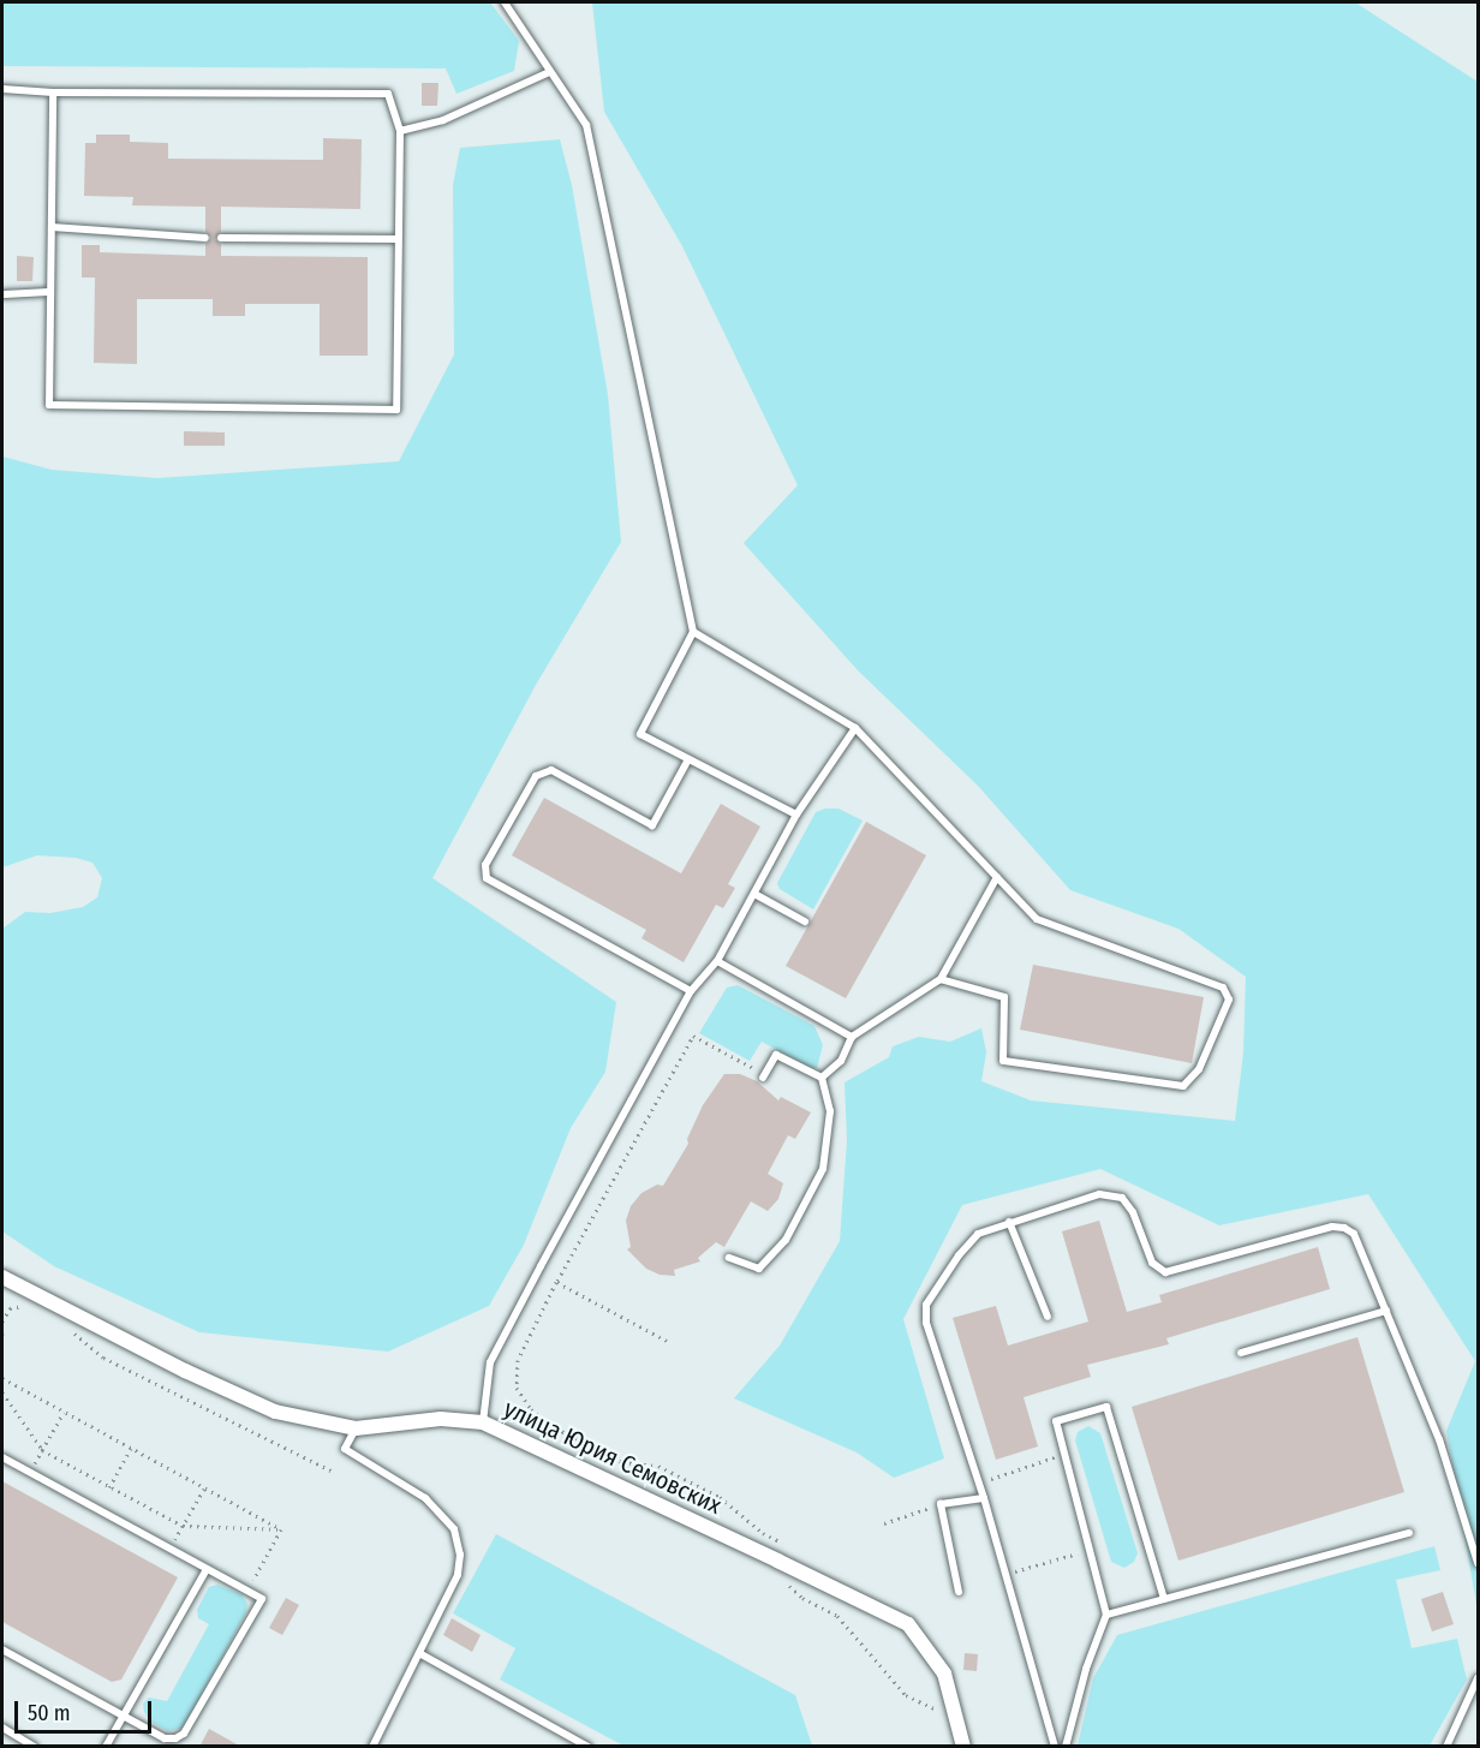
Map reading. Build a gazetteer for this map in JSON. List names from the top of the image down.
{
  "streets": {
    "street": ["улица Юрия Семовских"]
  },
  "scale_bar": "50 m"
}
